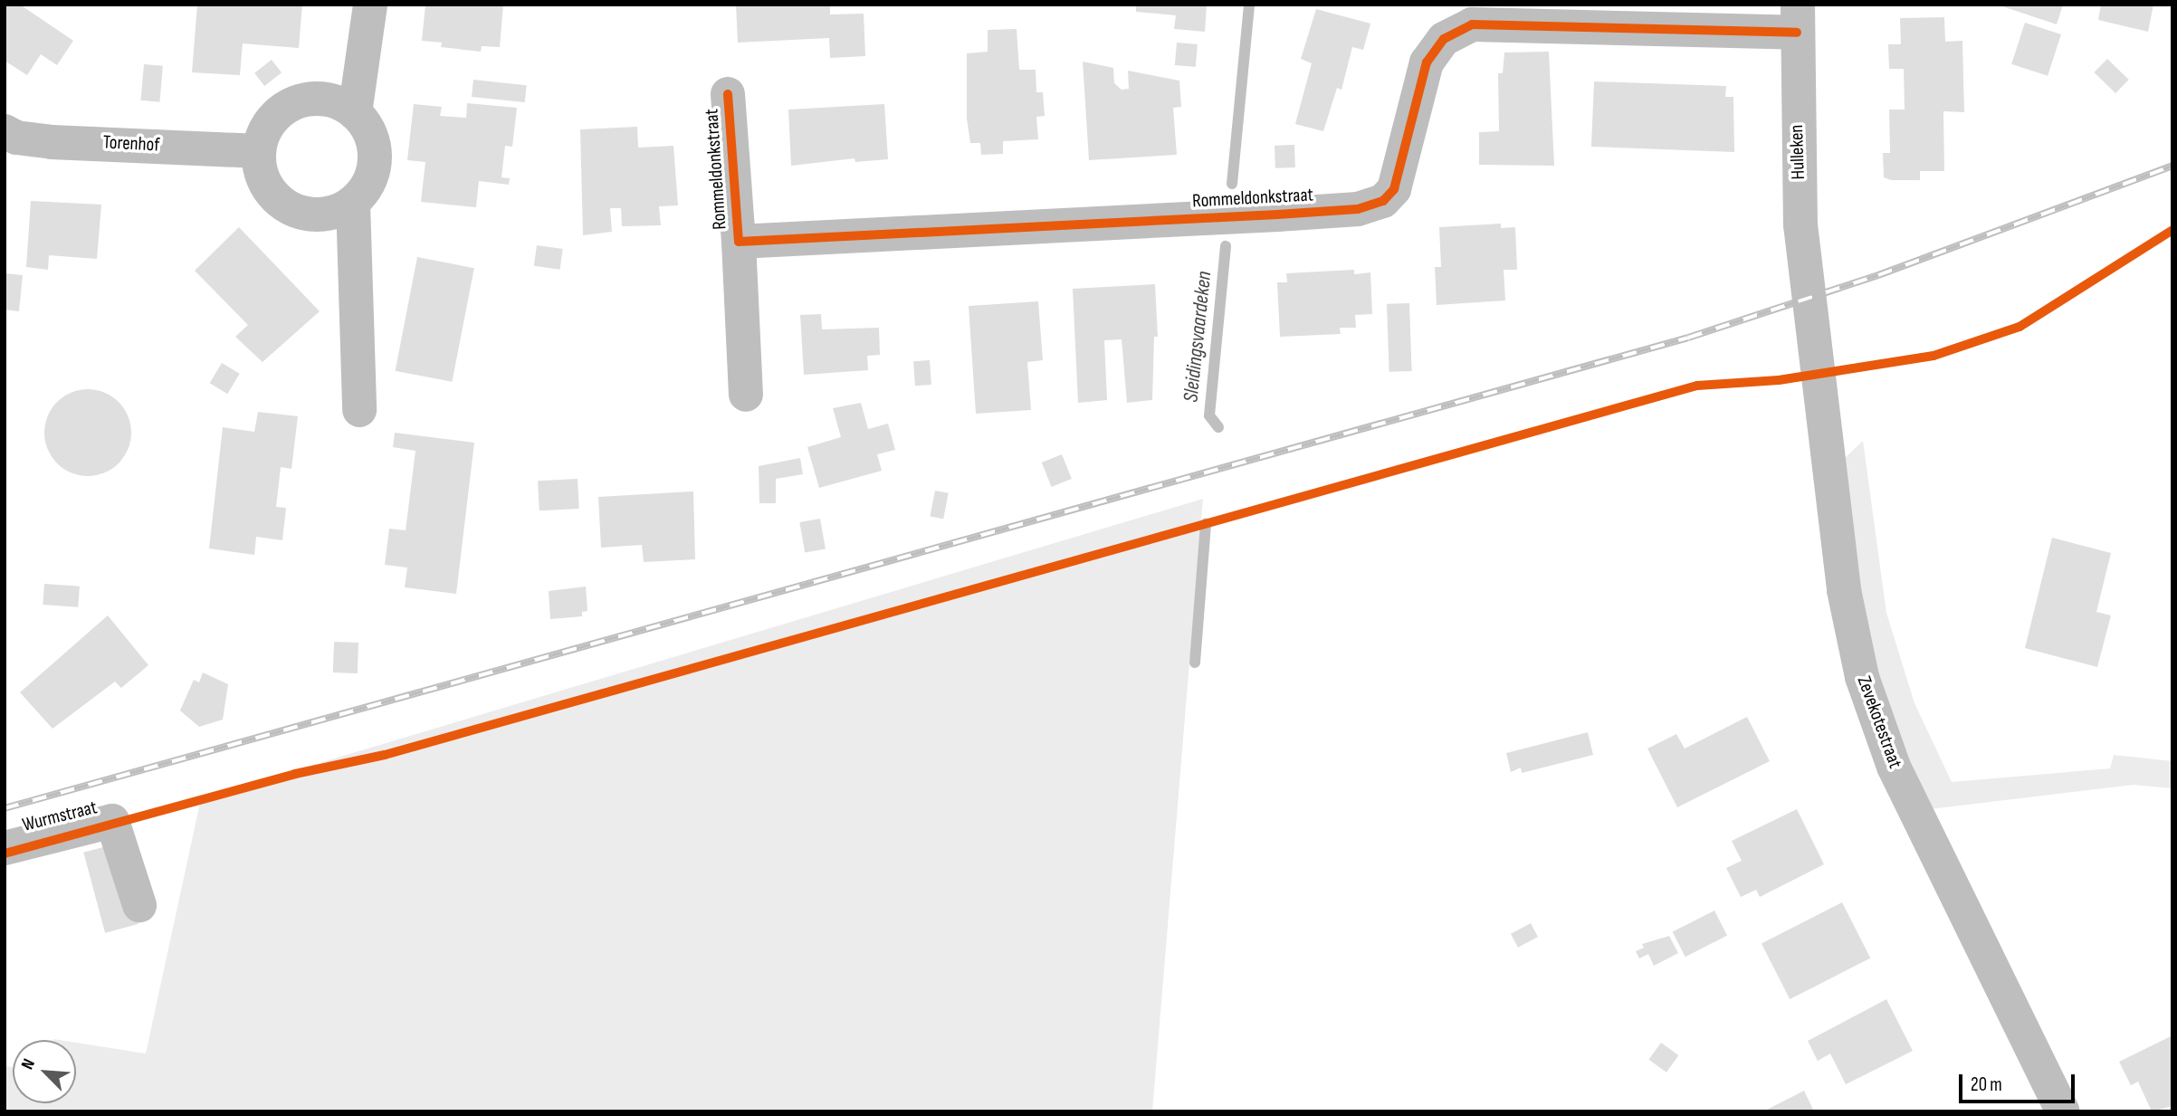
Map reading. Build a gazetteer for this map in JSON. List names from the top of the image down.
{
  "streets": {
    "street": [
      "Torenhof",
      "Hulleken",
      "Rommeldonkstraat",
      "Zevekotestraat",
      "Wurmstraat"
    ]
  },
  "crossings": [
    ["Hulleken", "Rommeldonkstraat"],
    ["Hulleken", "Zevekotestraat"]
  ],
  "water": ["Sleidingsvaardeken"],
  "scale_bar": "20 m",
  "north": "top left"
}
